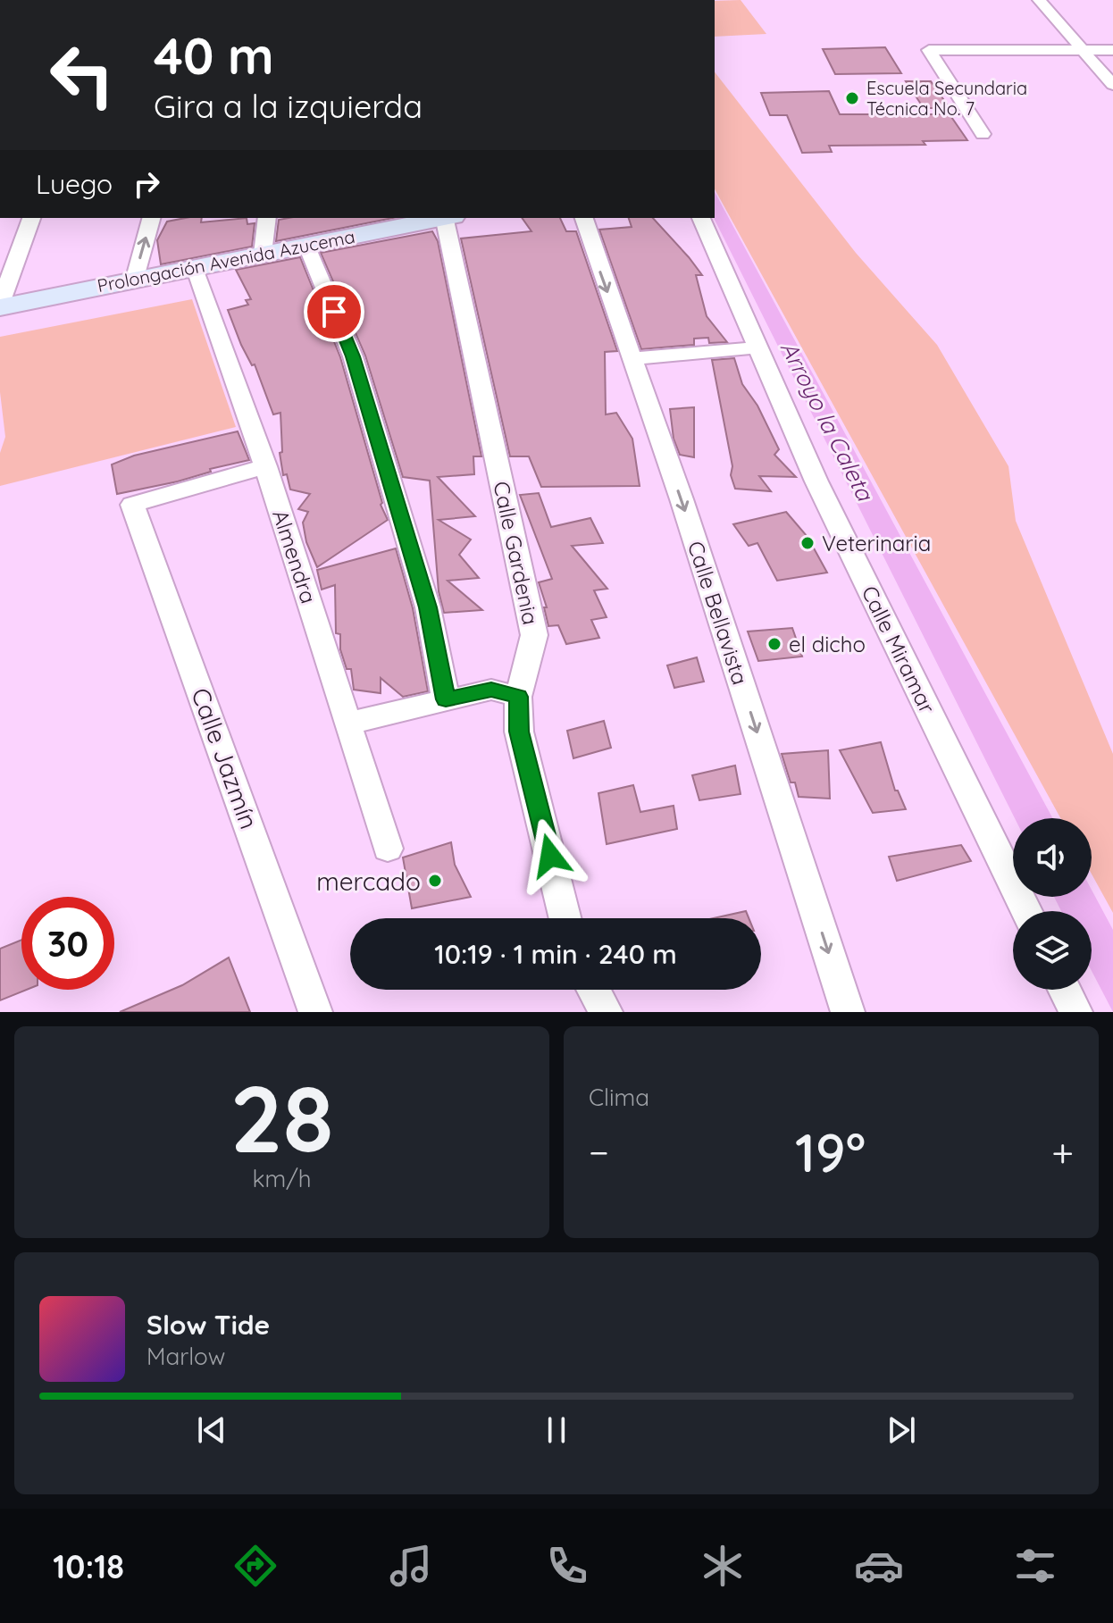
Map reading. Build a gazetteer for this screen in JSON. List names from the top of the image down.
{
  "streets": {
    "street": [
      "Prolongación Avenida Azucema",
      "Calle Gardenia",
      "Almendra",
      "Calle Bellavista",
      "Calle Miramar",
      "Calle Jazmín"
    ]
  },
  "crossings": [
    ["Prolongación Avenida Azucema", "Almendra"],
    ["Almendra", "Calle Jazmín"]
  ],
  "one_way": ["Calle Bellavista"],
  "water": ["Arroyo la Caleta"],
  "places": [
    "Escuela Secundaria Técnica No. 7",
    "Veterinaria",
    "el dicho",
    "mercado"
  ],
  "page": {
    "turn": ["40 m", "Gira a la izquierda"],
    "then": "Luego",
    "limit": "30",
    "trip": "10:19 · 1 min · 240 m",
    "tile": [
      ["28", "km/h"],
      "Clima"
    ],
    "heat": ["−", "19°", "+"],
    "song": ["Slow Tide", "Marlow"],
    "tabs": "10:18"
  }
}
